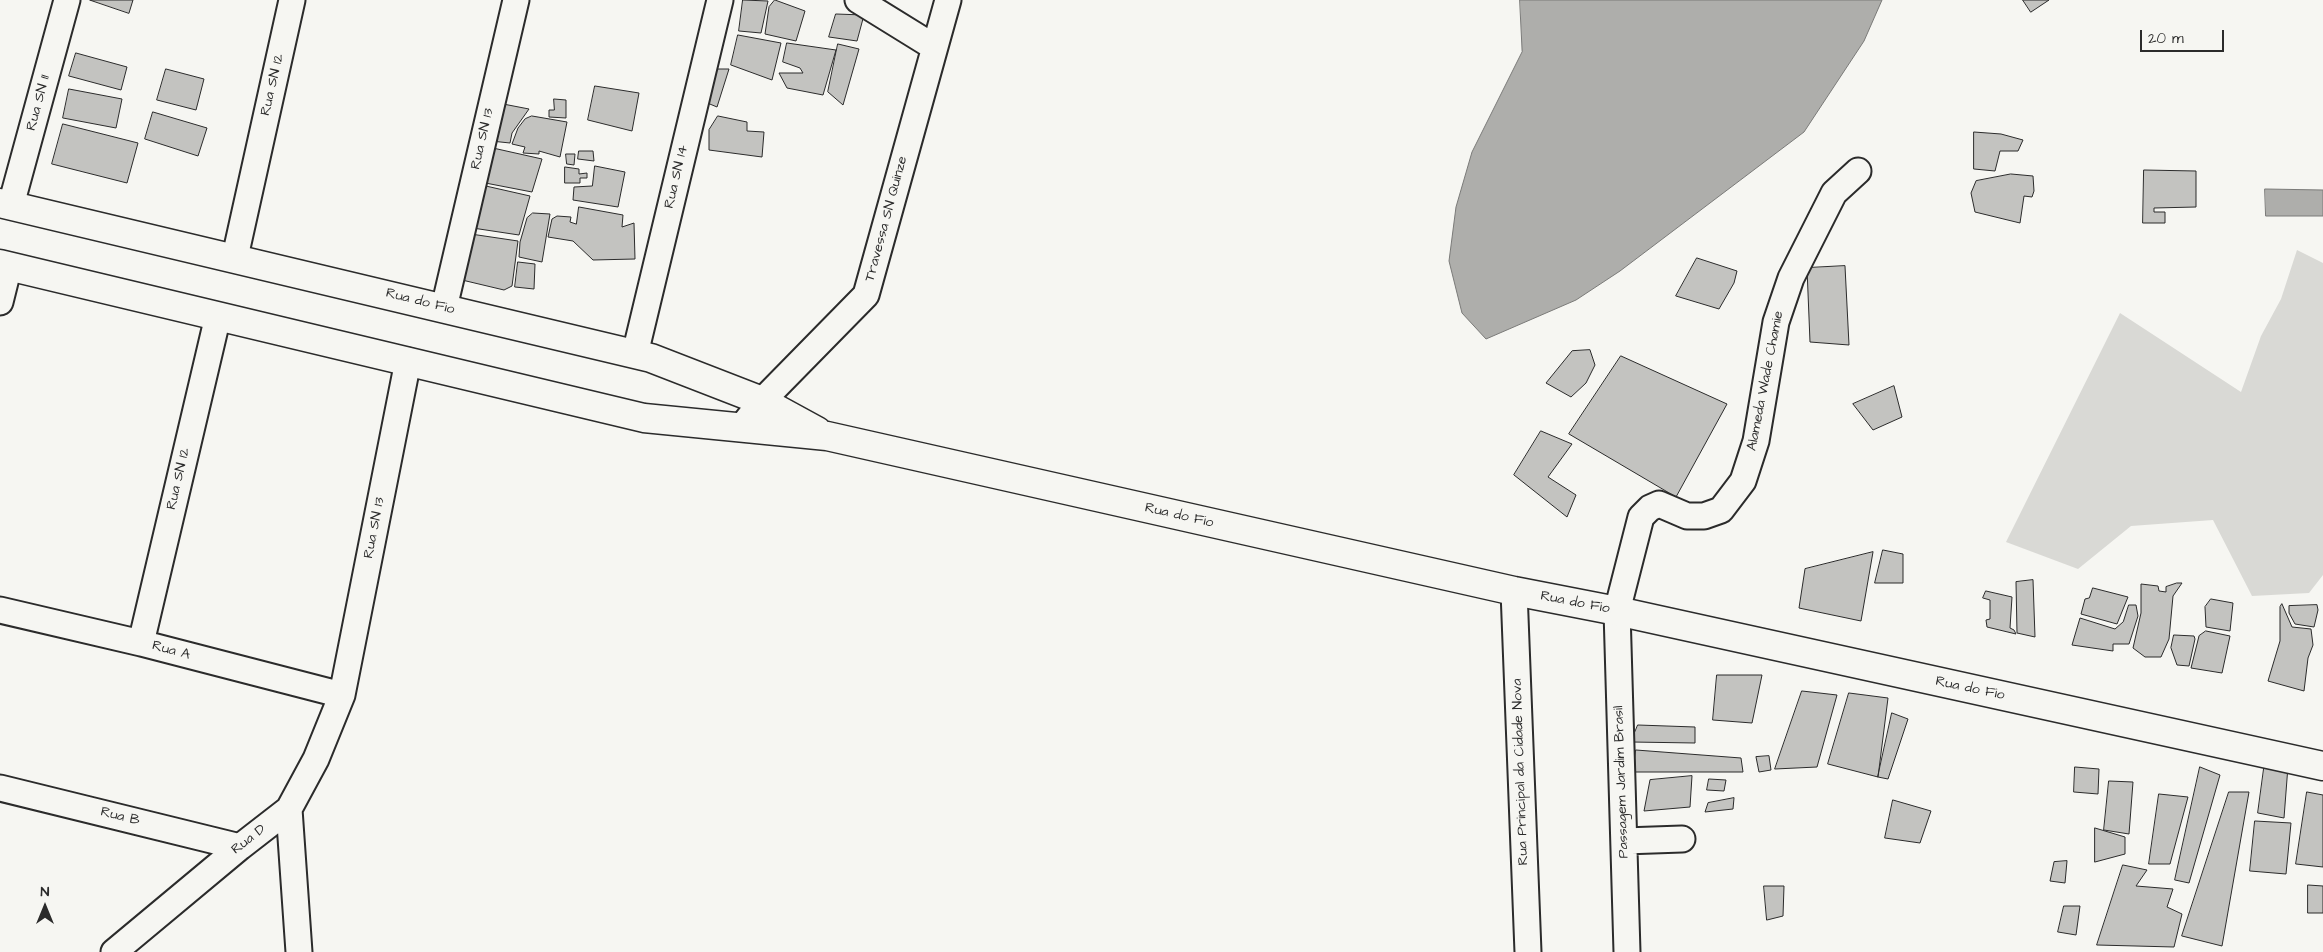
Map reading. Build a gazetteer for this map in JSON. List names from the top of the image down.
{
  "streets": {
    "street": [
      "Rua SN 12",
      "Rua SN 11",
      "Rua SN 13",
      "Rua SN 14",
      "Travessa SN Quinze",
      "Rua do Fio",
      "Alameda Wade Chamie",
      "Rua A",
      "Rua Principal da Cidade Nova",
      "Passagem Jardim Brasil",
      "Rua B",
      "Rua D"
    ]
  },
  "crossings": [
    ["Rua SN 12", "Rua do Fio"],
    ["Rua SN 12", "Rua A"],
    ["Rua SN 11", "Rua do Fio"],
    ["Rua SN 13", "Rua do Fio"],
    ["Rua SN 13", "Rua A"],
    ["Rua SN 13", "Rua D"],
    ["Rua SN 14", "Rua do Fio"],
    ["Travessa SN Quinze", "Rua do Fio"],
    ["Rua do Fio", "Alameda Wade Chamie"],
    ["Rua do Fio", "Rua Principal da Cidade Nova"],
    ["Rua do Fio", "Passagem Jardim Brasil"],
    ["Alameda Wade Chamie", "Passagem Jardim Brasil"],
    ["Rua A", "Rua D"],
    ["Rua B", "Rua D"]
  ],
  "scale_bar": "20 m",
  "north": "top"
}
